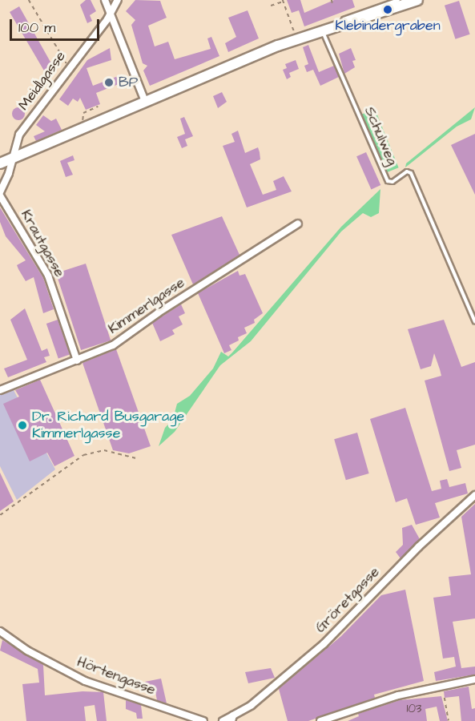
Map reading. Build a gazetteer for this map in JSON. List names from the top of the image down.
{
  "streets": {
    "street": [
      "Meidlgasse",
      "Krautgasse",
      "Kimmerlgasse",
      "Gröretgasse",
      "Hörtengasse"
    ],
    "lane": ["Schulweg"]
  },
  "crossings": [
    ["Meidlgasse", "Krautgasse"],
    ["Krautgasse", "Kimmerlgasse"]
  ],
  "places": ["Klebindergraben", "BP", "Dr. Richard Busgarage Kimmerlgasse"],
  "house_numbers": ["103"],
  "scale_bar": "100 m"
}
